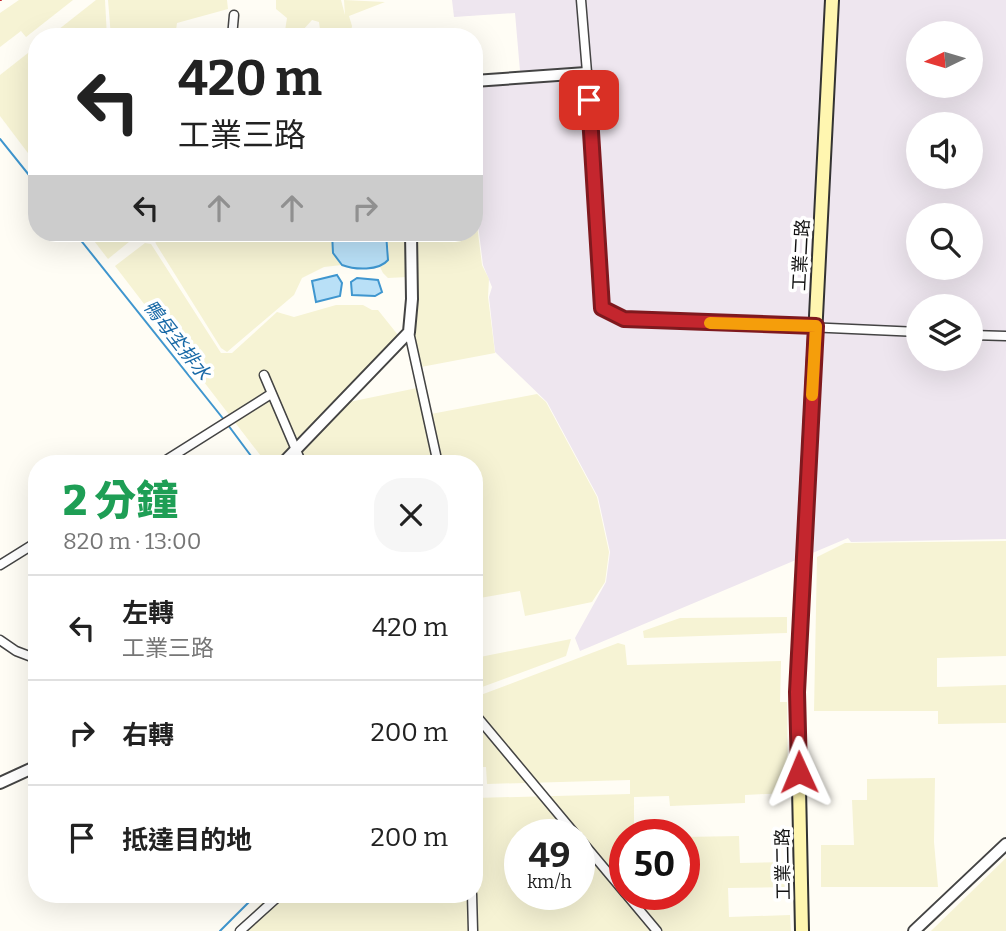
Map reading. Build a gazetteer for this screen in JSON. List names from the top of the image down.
{
  "streets": {
    "main road": ["工業二路"]
  },
  "water": ["鴨母坔排水"],
  "north": "left",
  "page": {
    "turn": ["420 m", "工業三路"],
    "heading": ["2 分鐘", "820 m · 13:00"],
    "list": [
      {
        "name": "左轉",
        "note": "工業三路",
        "value": "420 m"
      },
      {
        "name": "右轉",
        "value": "200 m"
      },
      {
        "name": "抵達目的地",
        "value": "200 m"
      }
    ],
    "speed": "49 km/h",
    "limit": "50"
  }
}
